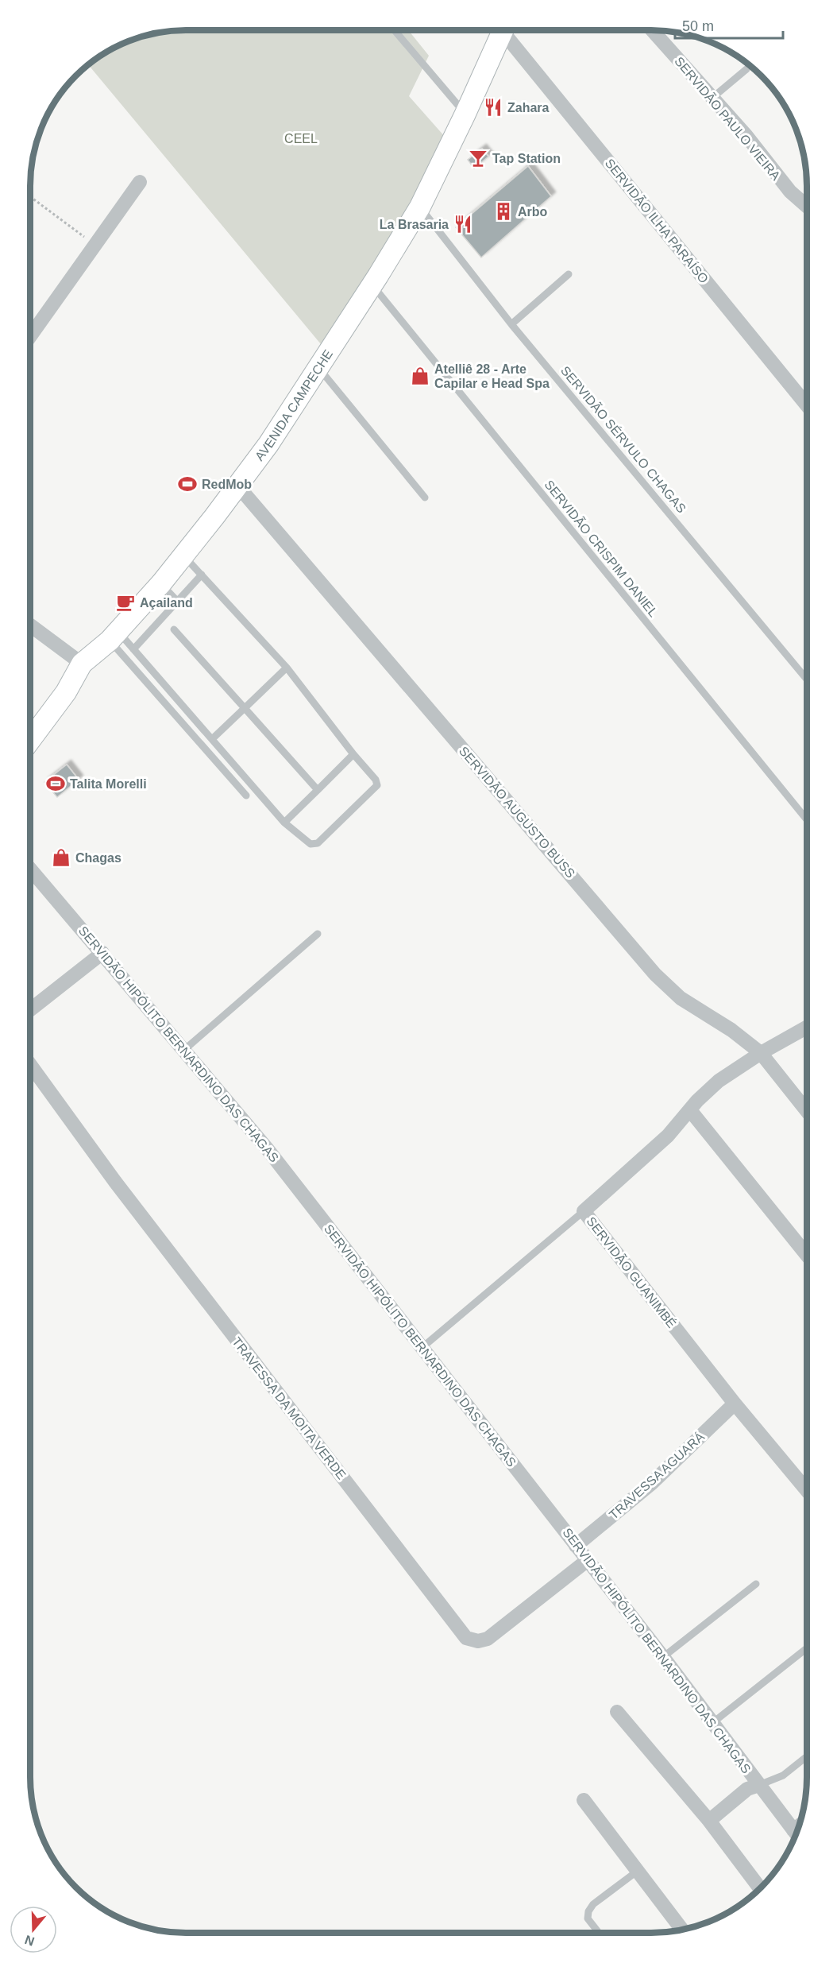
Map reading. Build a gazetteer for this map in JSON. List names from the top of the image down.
{
  "streets": {
    "main road": ["AVENIDA CAMPECHE"],
    "street": [
      "SERVIDÃO PAULO VIEIRA",
      "SERVIDÃO ILHA PARAÍSO",
      "SERVIDÃO AUGUSTO BUSS",
      "SERVIDÃO HIPÓLITO BERNARDINO DAS CHAGAS",
      "SERVIDÃO GUANIMBÉ",
      "TRAVESSA DA MOITA VERDE",
      "TRAVESSA AGUARÁ"
    ],
    "lane": ["SERVIDÃO SÉRVULO CHAGAS", "SERVIDÃO CRISPIM DANIEL"]
  },
  "crossings": [
    ["AVENIDA CAMPECHE", "SERVIDÃO SÉRVULO CHAGAS"],
    ["AVENIDA CAMPECHE", "SERVIDÃO CRISPIM DANIEL"],
    ["AVENIDA CAMPECHE", "SERVIDÃO AUGUSTO BUSS"],
    ["SERVIDÃO AUGUSTO BUSS", "SERVIDÃO GUANIMBÉ"],
    ["SERVIDÃO HIPÓLITO BERNARDINO DAS CHAGAS", "TRAVESSA DA MOITA VERDE"],
    ["SERVIDÃO HIPÓLITO BERNARDINO DAS CHAGAS", "TRAVESSA AGUARÁ"],
    ["SERVIDÃO GUANIMBÉ", "TRAVESSA AGUARÁ"]
  ],
  "parks": ["CEEL"],
  "places": {
    "restaurant": ["Zahara", "La Brasaria"],
    "bar": ["Tap Station"],
    "building": ["Arbo"],
    "shop": ["Atelliê 28 - Arte Capilar e Head Spa", "Chagas"],
    "sports": ["RedMob", "Talita Morelli"],
    "cafe": ["Açailand"]
  },
  "scale_bar": "50 m",
  "north": "bottom"
}
